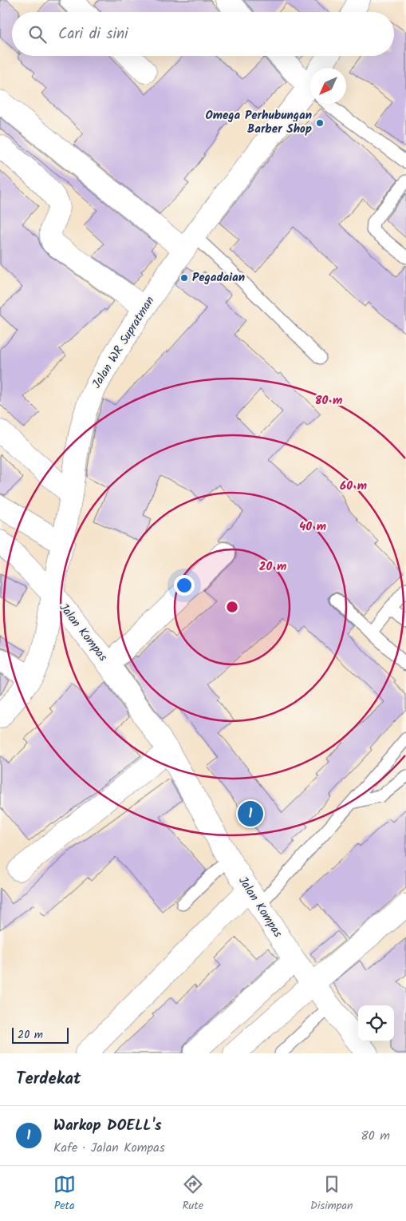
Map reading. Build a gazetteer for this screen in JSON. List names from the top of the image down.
{
  "streets": {
    "street": ["Jalan WR Supratman", "Jalan Kompas"]
  },
  "crossings": [
    ["Jalan WR Supratman", "Jalan Kompas"]
  ],
  "places": ["Omega Perhubungan Barber Shop", "Pegadaian"],
  "scale_bar": "20 m",
  "north": "bottom left",
  "page": {
    "search": "Cari di sini",
    "pins": "1",
    "scale": "20 m",
    "heading": "Terdekat",
    "list": [
      {
        "mark": "1",
        "name": "Warkop DOELL's",
        "note": "Kafe · Jalan Kompas",
        "value": "80 m"
      }
    ],
    "nav": ["Peta", "Rute", "Disimpan"]
  },
  "rings": [
    "80 m",
    "60 m",
    "40 m",
    "20 m"
  ]
}
